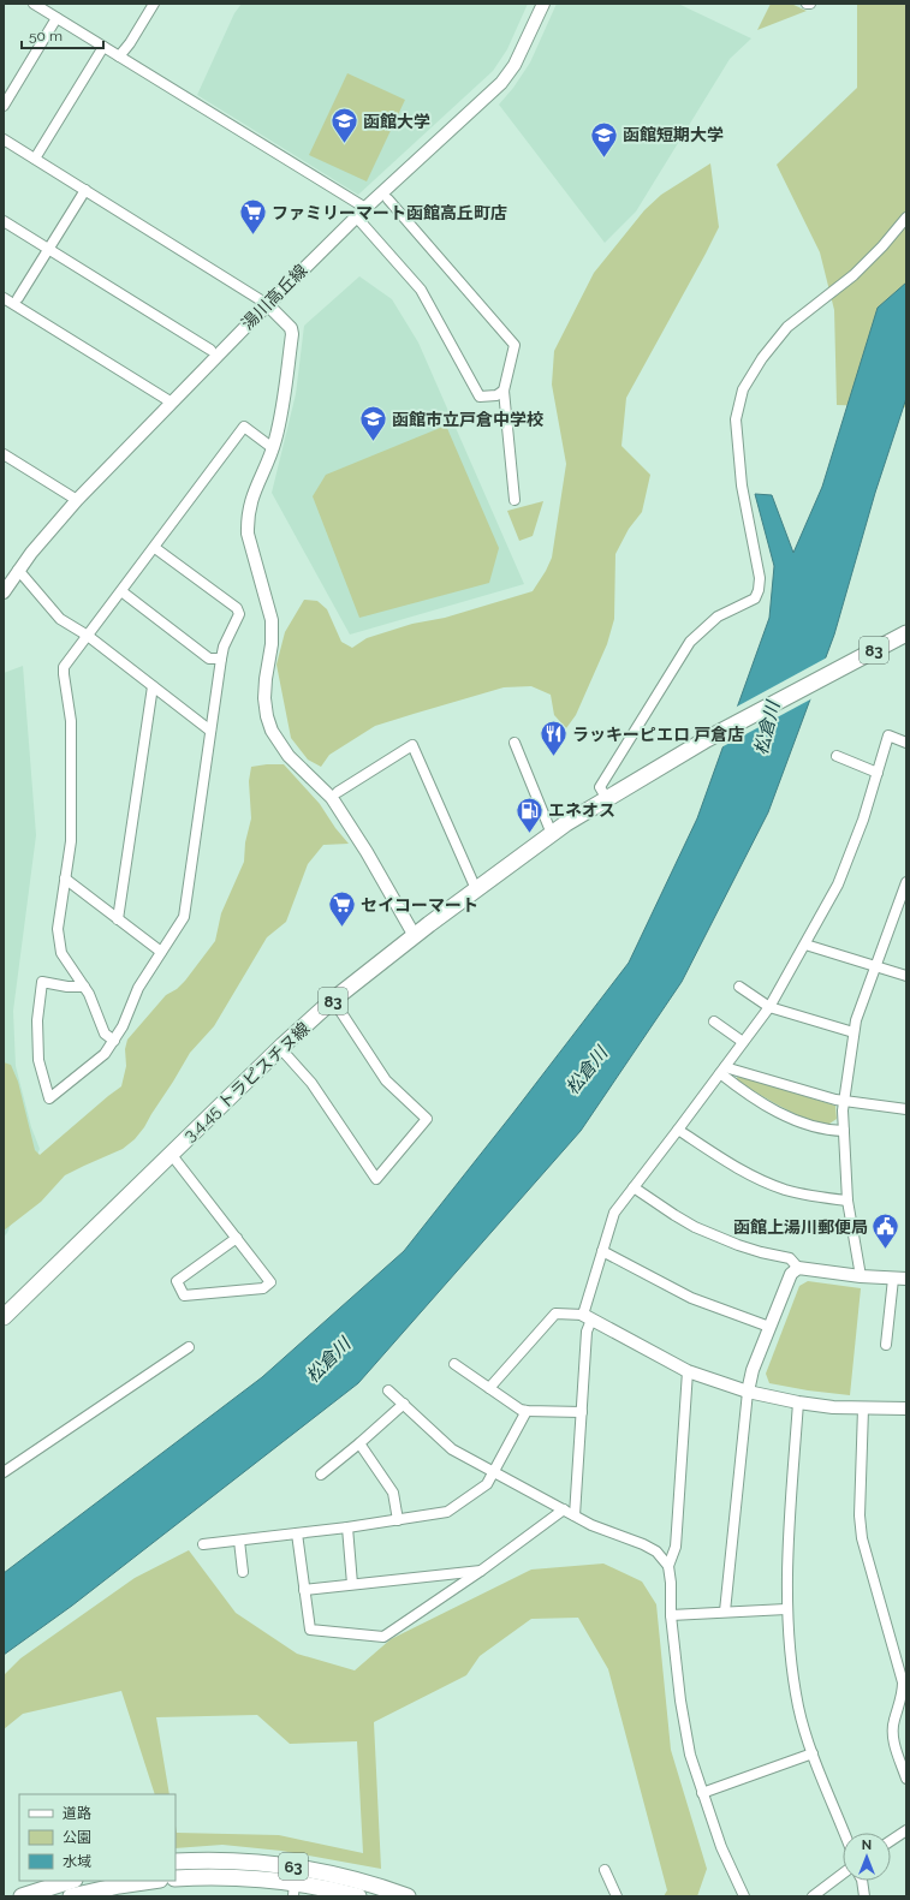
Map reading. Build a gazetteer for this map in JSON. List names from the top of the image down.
{
  "streets": {
    "main road": ["83", "3.4.45 トラピスチヌ線", "63"],
    "street": ["湯川高丘線"]
  },
  "water": ["松倉川"],
  "places": {
    "school or university": ["函館大学", "函館短期大学", "函館市立戸倉中学校"],
    "supermarket": ["ファミリーマート函館高丘町店", "セイコーマート"],
    "restaurant": ["ラッキーピエロ 戸倉店"],
    "fuel station": ["エネオス"],
    "public building": ["函館上湯川郵便局"]
  },
  "legend": ["道路", "公園", "水域"],
  "scale_bar": "50 m",
  "north": "top"
}
